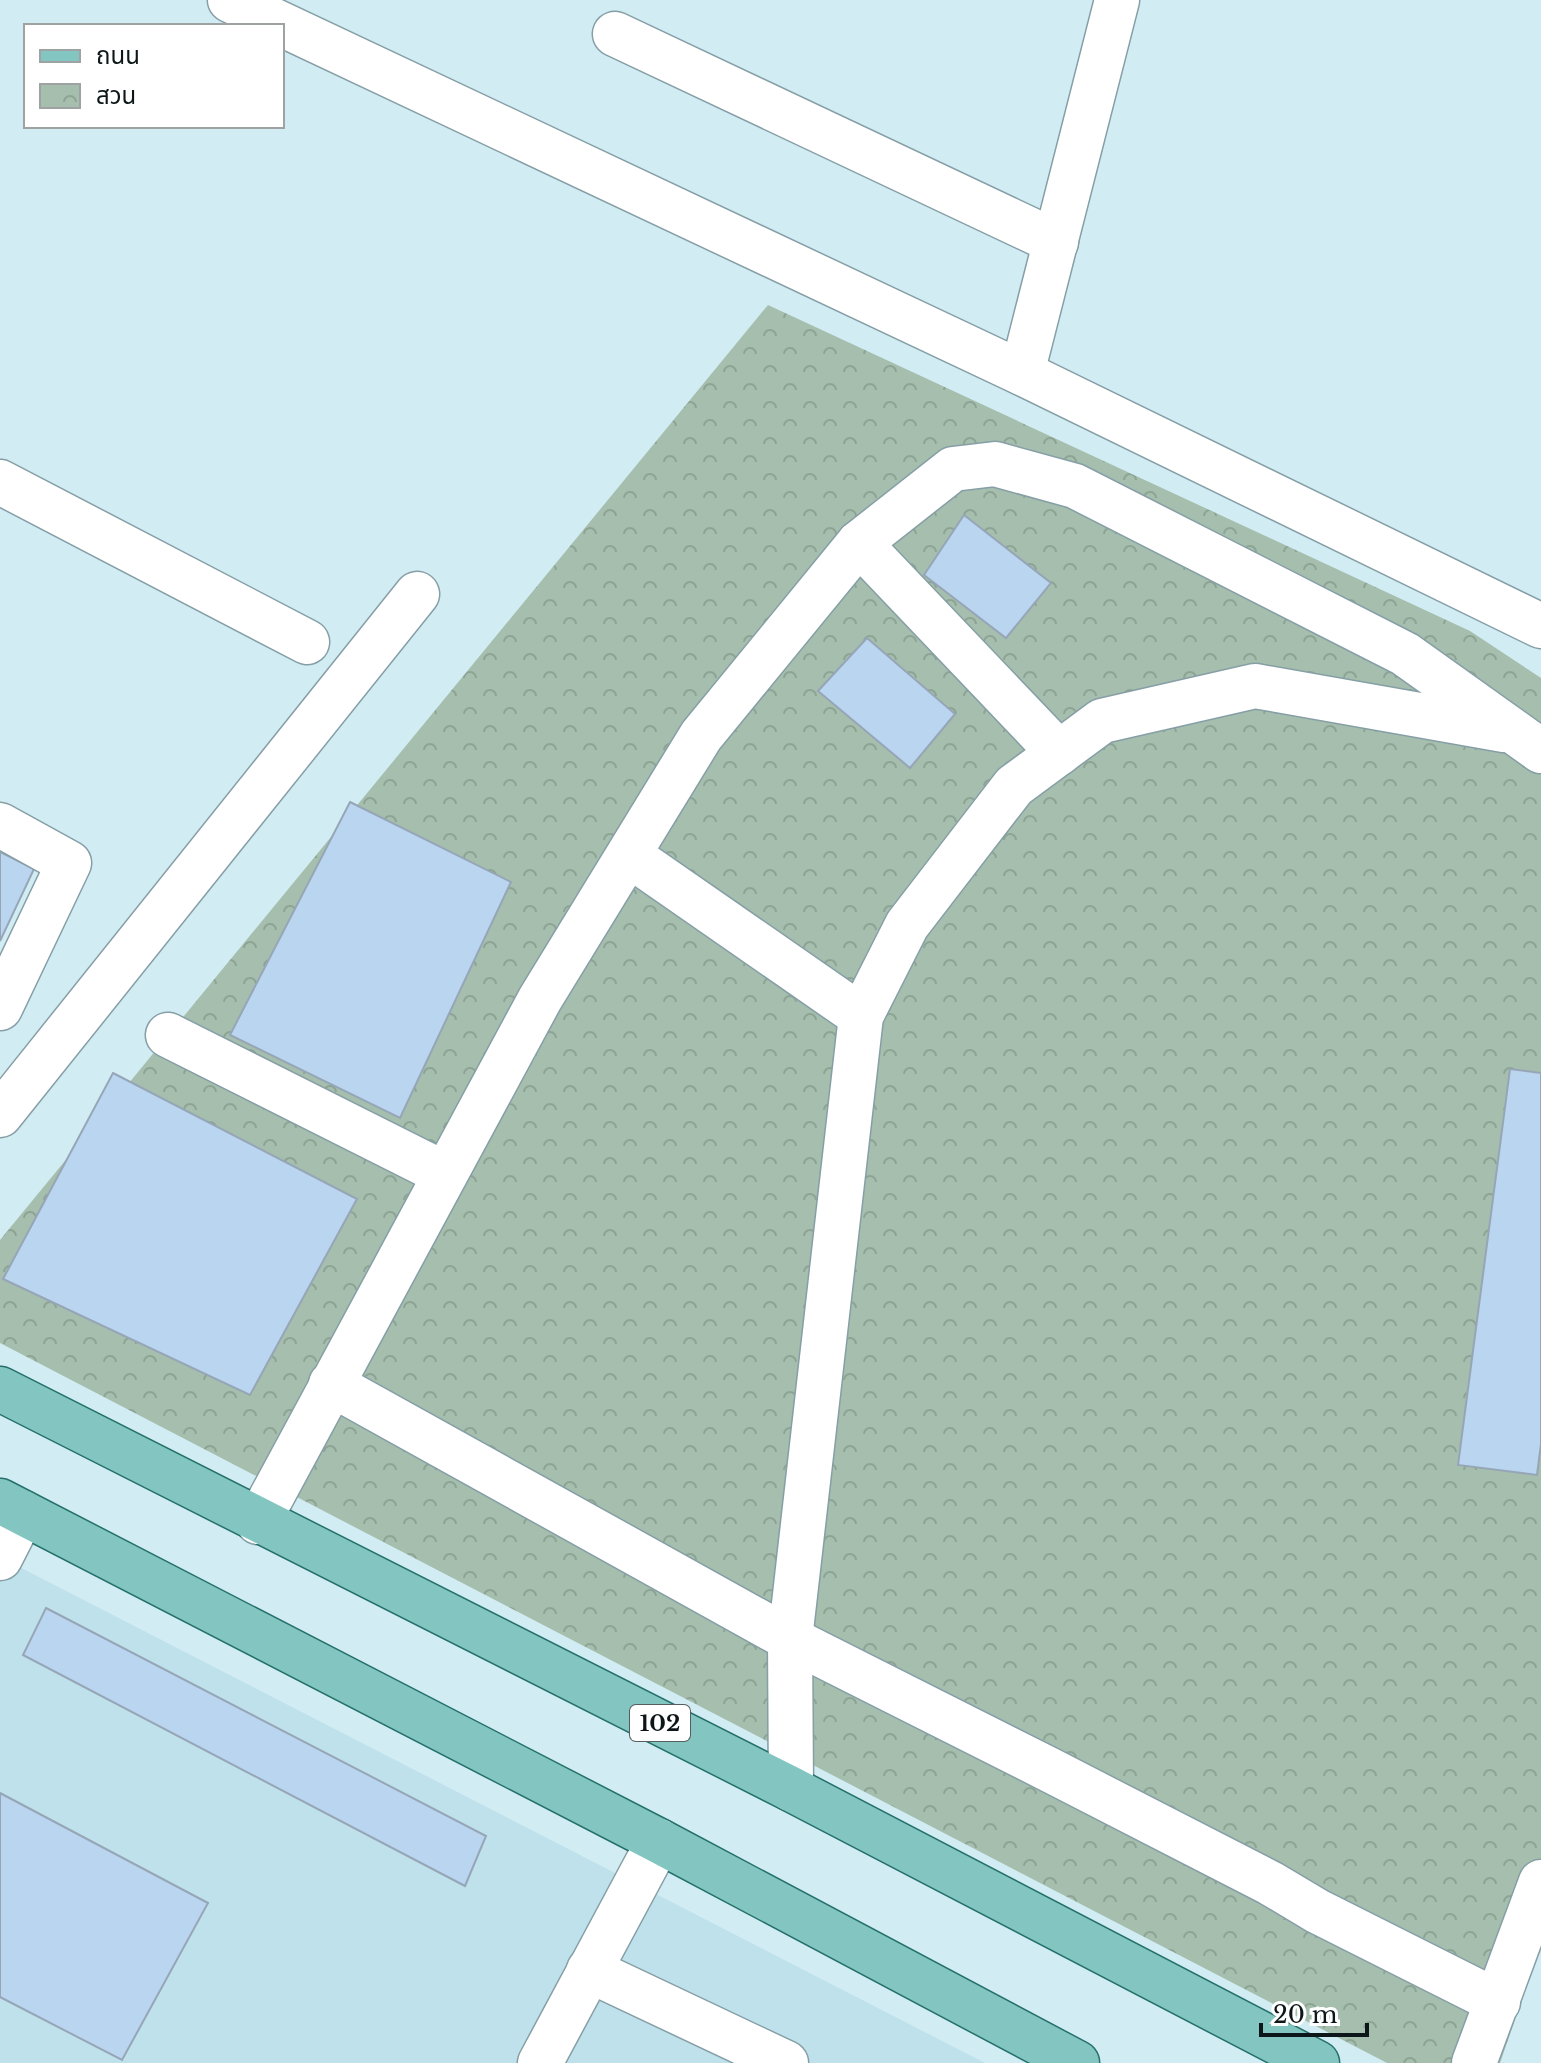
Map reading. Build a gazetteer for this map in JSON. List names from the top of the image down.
{
  "streets": {
    "main road": ["102"]
  },
  "legend": ["ถนน", "สวน"],
  "scale_bar": "20 m"
}
